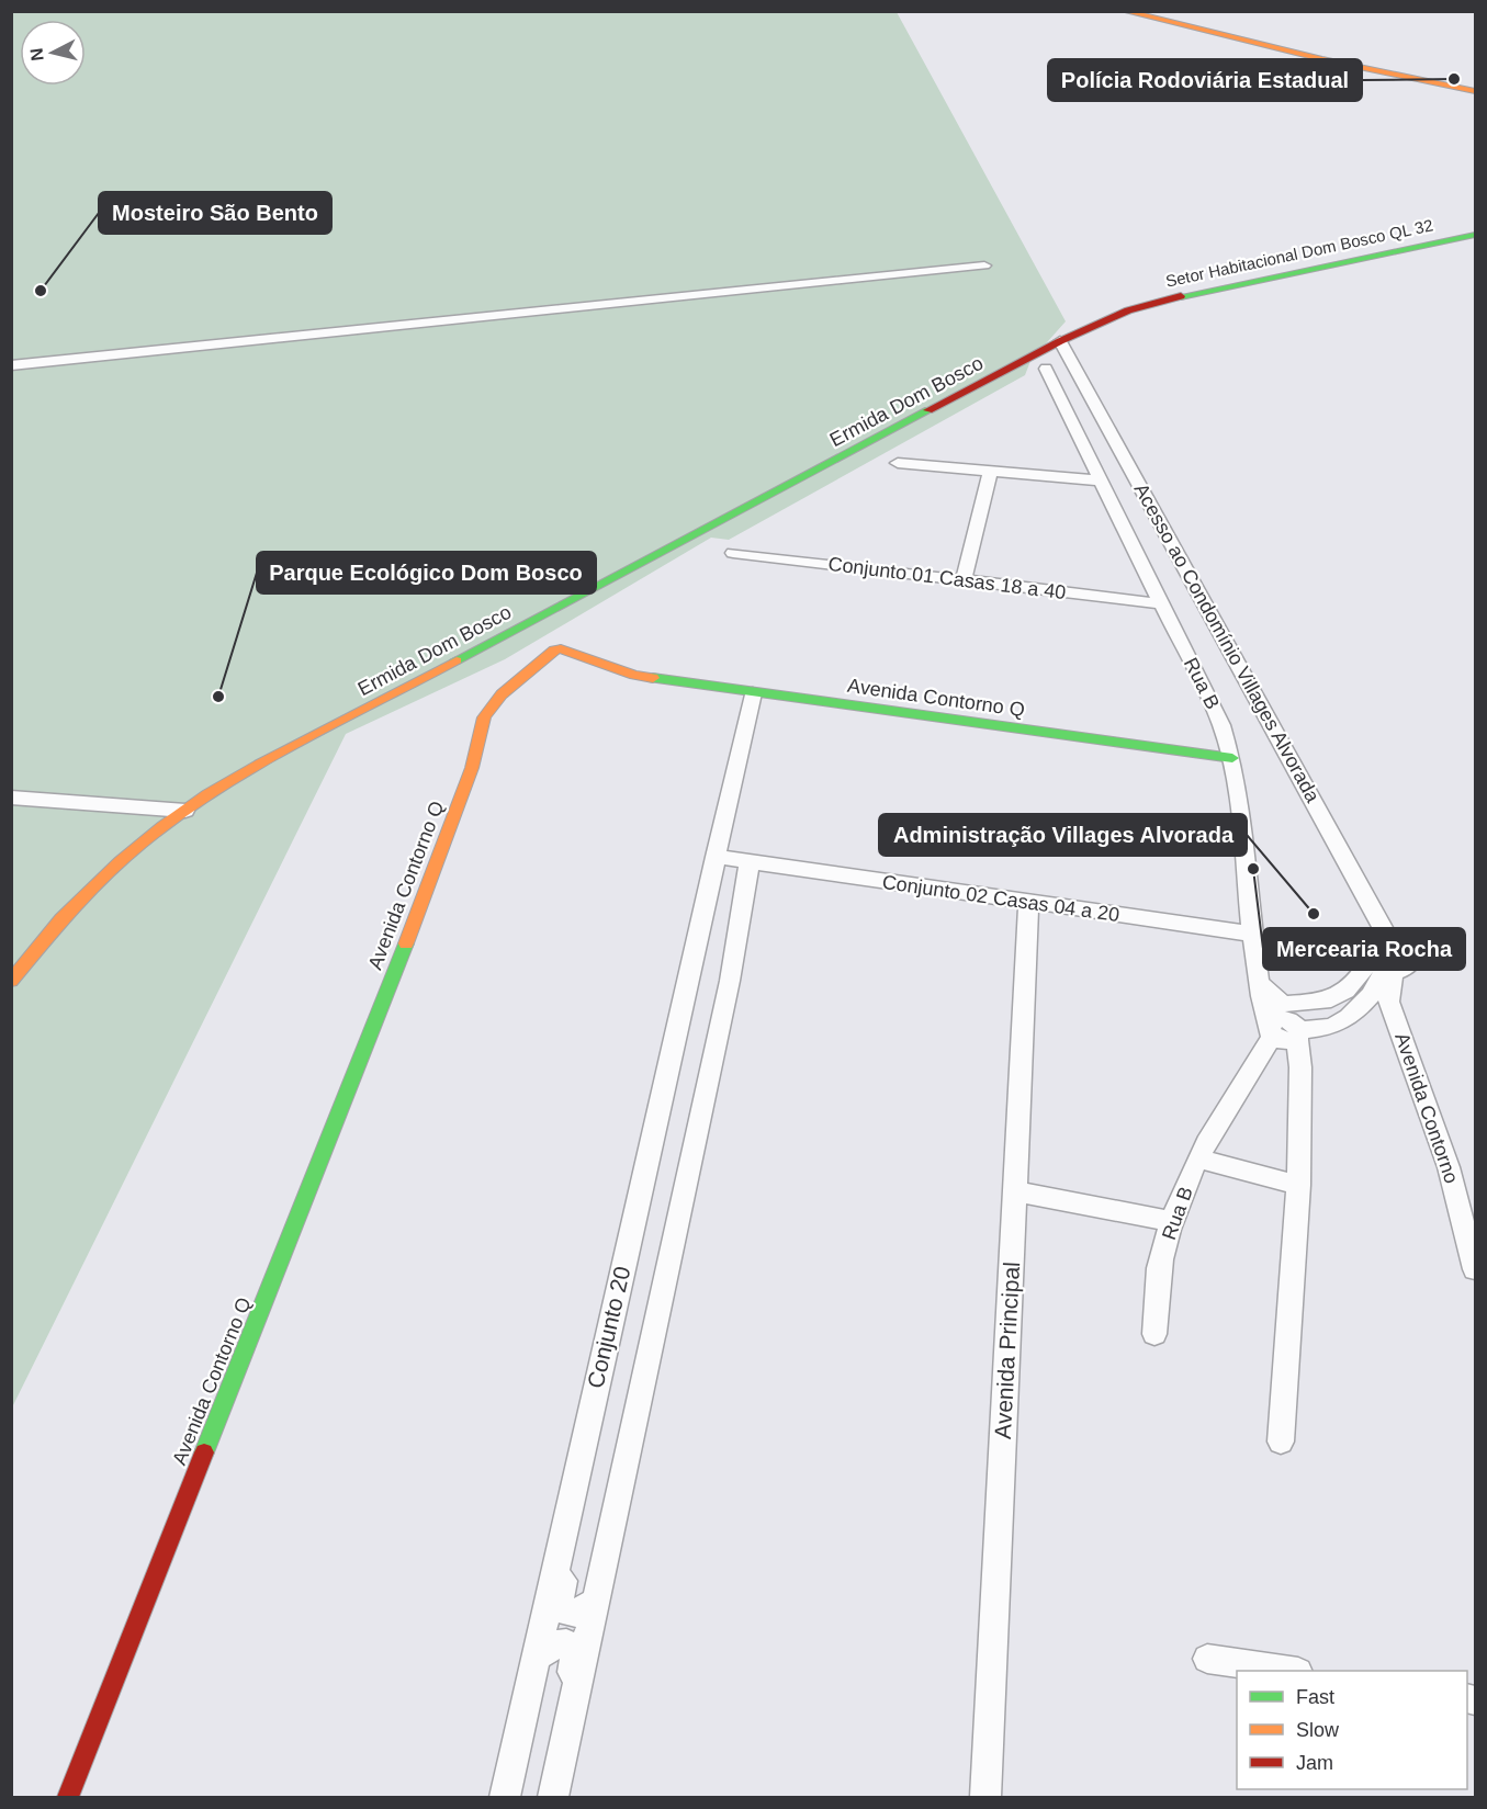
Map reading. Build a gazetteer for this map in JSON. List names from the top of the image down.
{
  "streets": {
    "street": [
      "Setor Habitacional Dom Bosco QL 32",
      "Ermida Dom Bosco",
      "Conjunto 01 Casas 18 a 40",
      "Acesso ao Condomínio Villages Alvorada",
      "Rua B",
      "Avenida Contorno Q",
      "Conjunto 02 Casas 04 a 20",
      "Avenida Contorno",
      "Conjunto 20",
      "Avenida Principal"
    ]
  },
  "crossings": [
    ["Setor Habitacional Dom Bosco QL 32", "Ermida Dom Bosco"],
    ["Setor Habitacional Dom Bosco QL 32", "Acesso ao Condomínio Villages Alvorada"],
    ["Ermida Dom Bosco", "Acesso ao Condomínio Villages Alvorada"],
    ["Conjunto 01 Casas 18 a 40", "Rua B"],
    ["Acesso ao Condomínio Villages Alvorada", "Avenida Contorno"],
    ["Rua B", "Avenida Contorno Q"],
    ["Rua B", "Conjunto 02 Casas 04 a 20"],
    ["Avenida Contorno Q", "Conjunto 20"],
    ["Conjunto 02 Casas 04 a 20", "Conjunto 20"],
    ["Conjunto 02 Casas 04 a 20", "Avenida Principal"]
  ],
  "places": [
    "Polícia Rodoviária Estadual",
    "Mosteiro São Bento",
    "Parque Ecológico Dom Bosco",
    "Mercearia Rocha",
    "Administração Villages Alvorada"
  ],
  "legend": ["Fast", "Slow", "Jam"],
  "north": "left"
}
